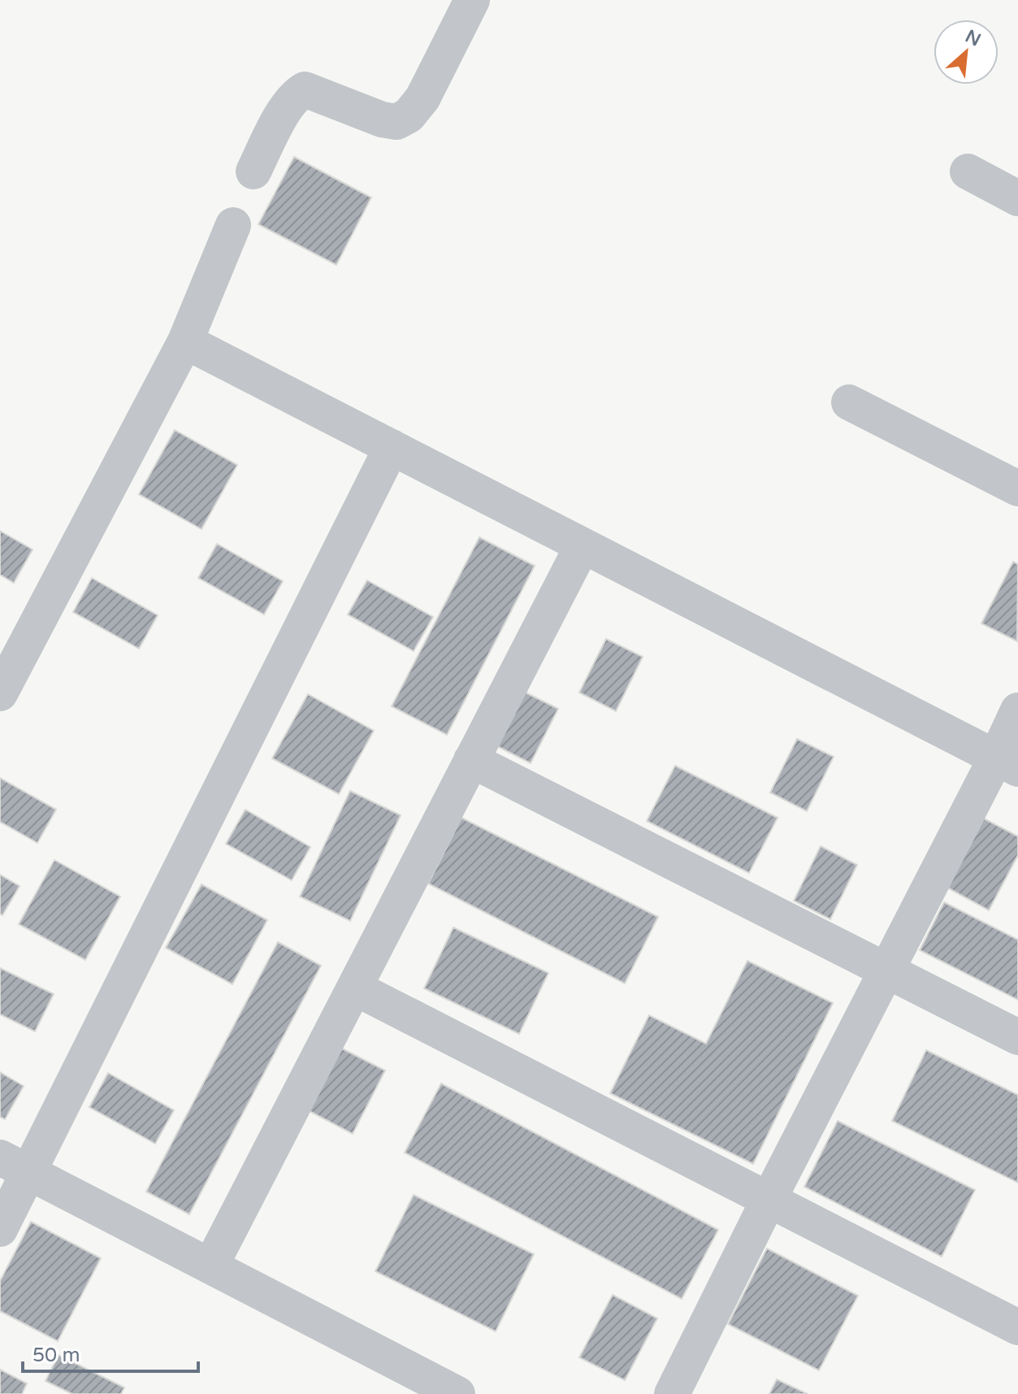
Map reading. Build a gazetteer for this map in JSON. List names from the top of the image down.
{
  "scale_bar": "50 m",
  "north": "top right"
}
